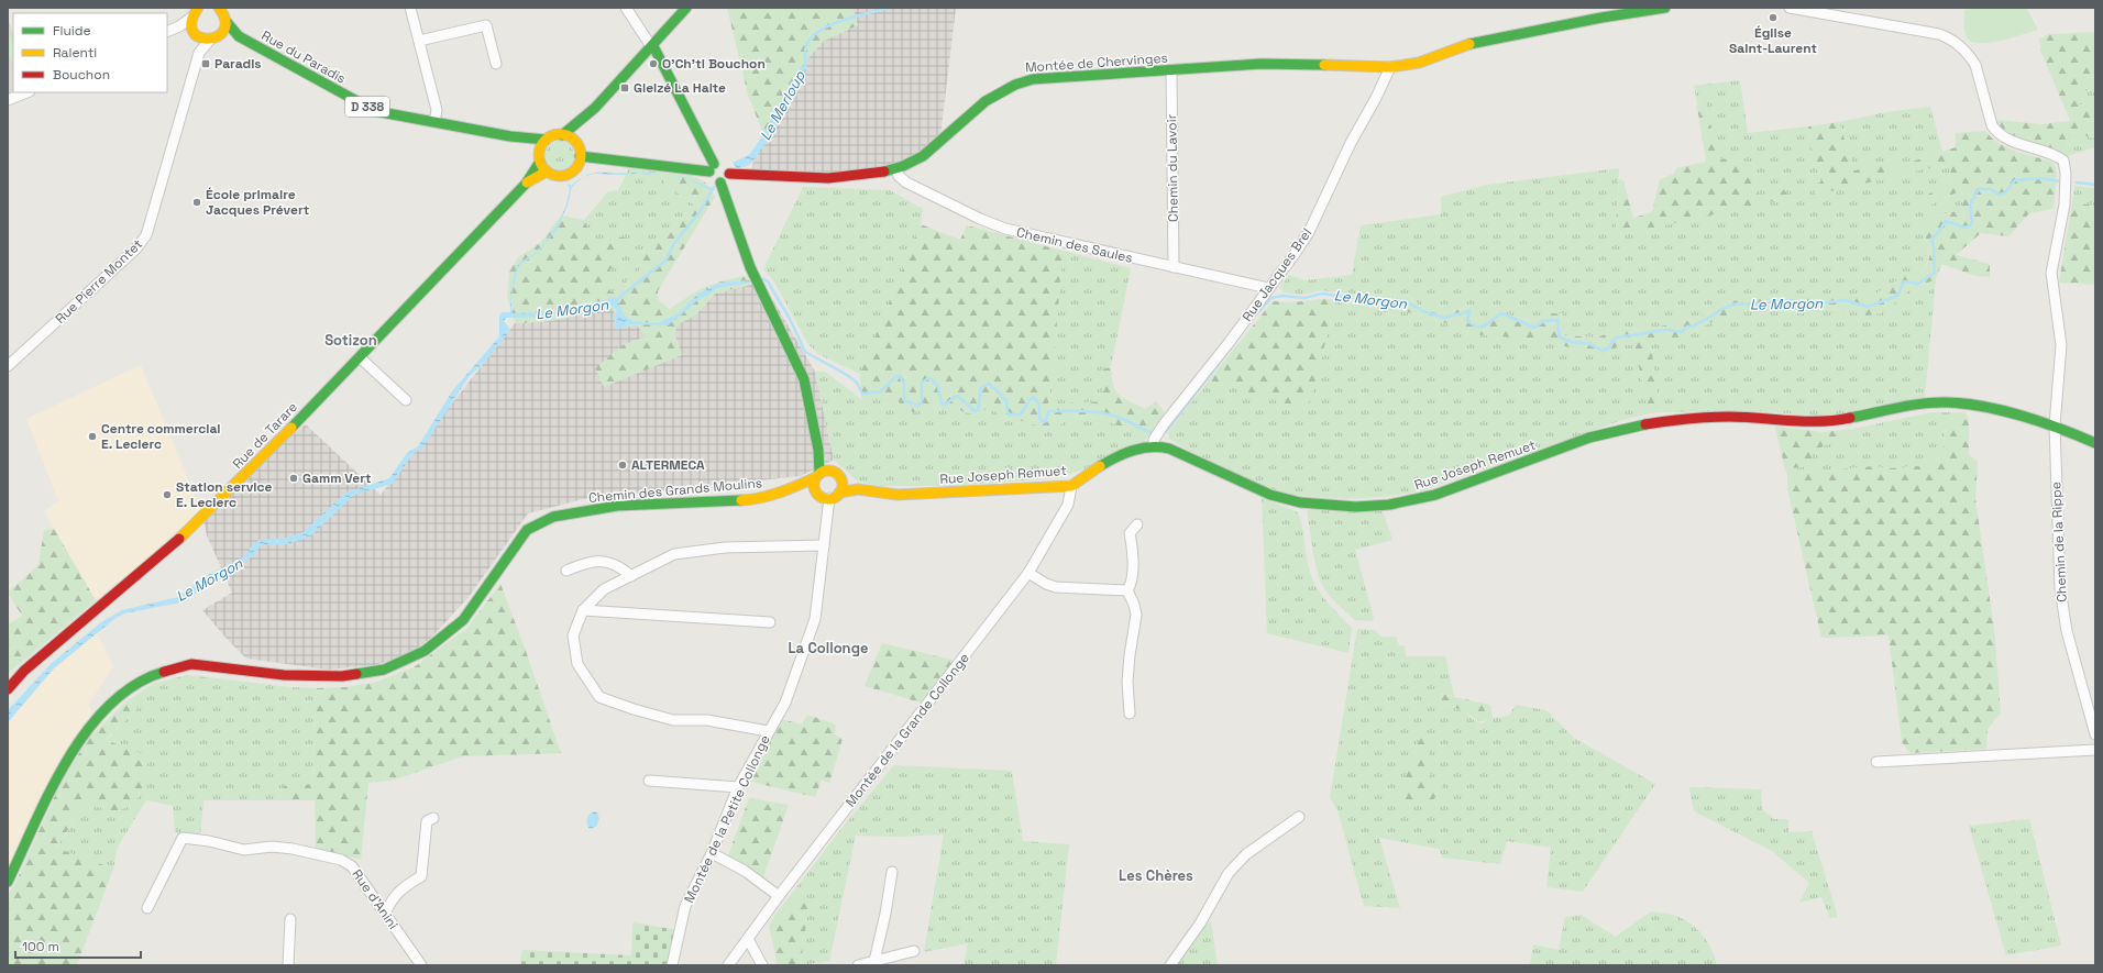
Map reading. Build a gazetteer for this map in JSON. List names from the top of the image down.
{
  "streets": {
    "street": [
      "Rue du Paradis",
      "Montée de Chervinges",
      "D 338",
      "Chemin du Lavoir",
      "Chemin des Saules",
      "Rue Jacques Brel",
      "Rue Pierre Montet",
      "Rue de Tarare",
      "Rue Joseph Remuet",
      "Chemin des Grands Moulins",
      "Chemin de la Rippe",
      "Montée de la Grande Collonge",
      "Montée de la Petite Collonge",
      "Rue d'Anini"
    ]
  },
  "crossings": [
    ["Rue du Paradis", "Rue de Tarare"],
    ["Montée de Chervinges", "Chemin du Lavoir"],
    ["Montée de Chervinges", "Chemin des Saules"],
    ["Montée de Chervinges", "Rue Jacques Brel"],
    ["Chemin du Lavoir", "Chemin des Saules"],
    ["Chemin des Saules", "Rue Jacques Brel"],
    ["Rue Jacques Brel", "Rue Joseph Remuet"],
    ["Rue Joseph Remuet", "Chemin des Grands Moulins"],
    ["Rue Joseph Remuet", "Chemin de la Rippe"],
    ["Rue Joseph Remuet", "Montée de la Grande Collonge"],
    ["Rue Joseph Remuet", "Montée de la Petite Collonge"],
    ["Chemin des Grands Moulins", "Montée de la Petite Collonge"]
  ],
  "districts": ["Sotizon", "La Collonge", "Les Chères"],
  "water": ["Le Merloup", "Le Morgon"],
  "places": {
    "other": [
      "Église Saint-Laurent",
      "O’Ch’ti Bouchon",
      "École primaire Jacques Prévert",
      "Centre commercial E. Leclerc",
      "ALTERMECA",
      "Gamm Vert",
      "Station service E. Leclerc"
    ],
    "transit": ["Paradis", "Gleizé La Halte"]
  },
  "legend": ["Fluide", "Ralenti", "Bouchon"],
  "scale_bar": "100 m"
}
